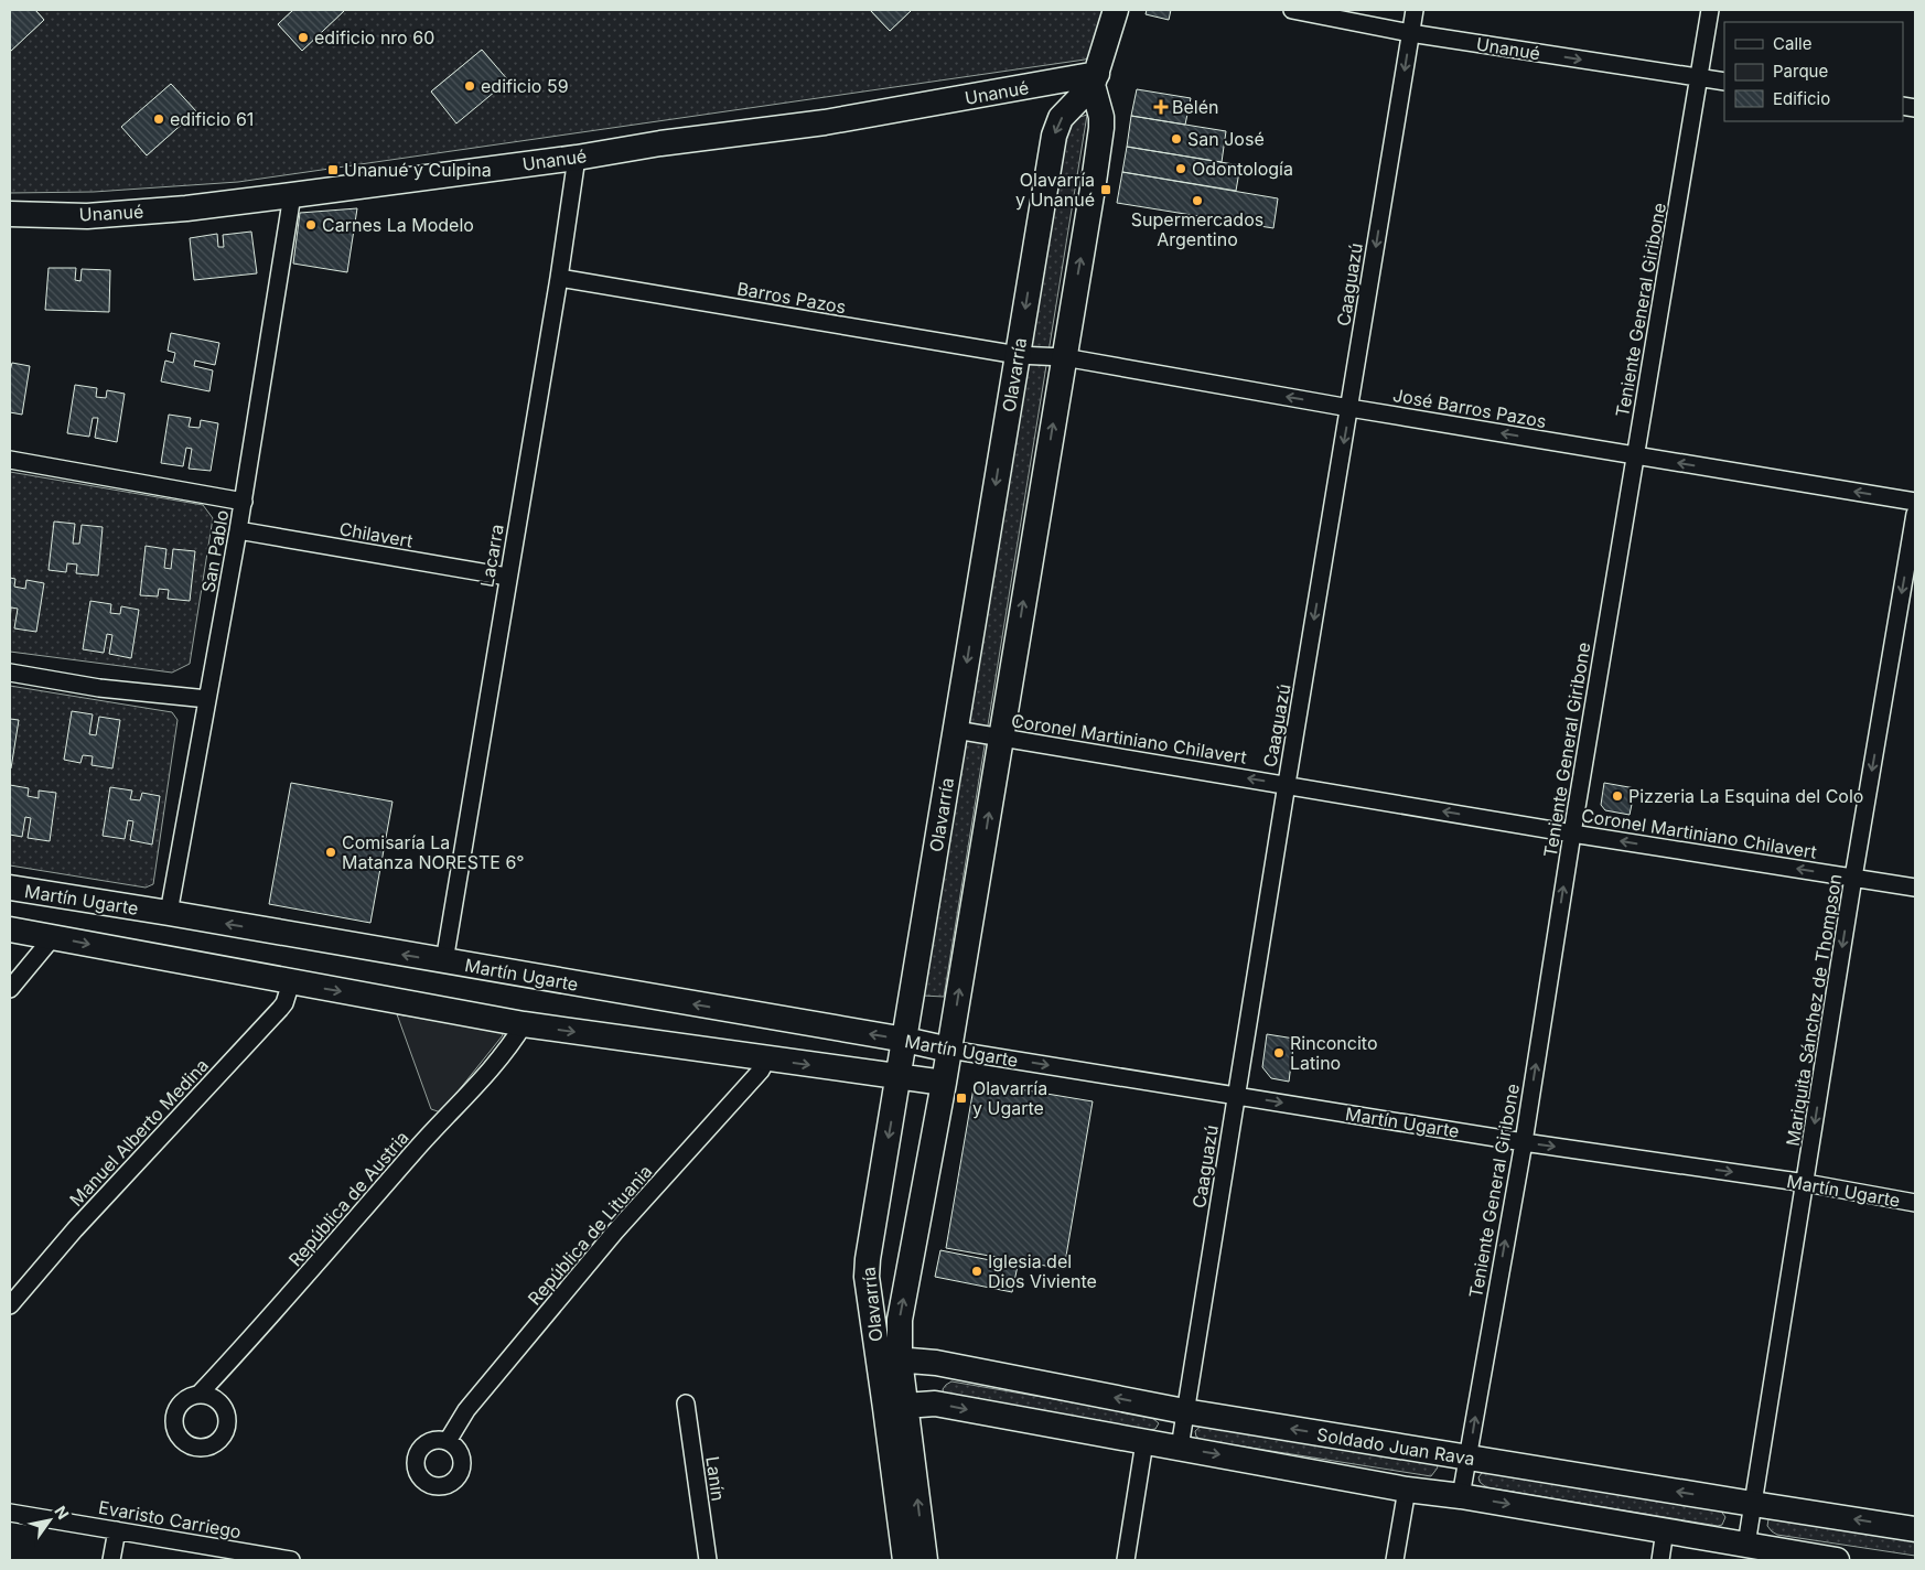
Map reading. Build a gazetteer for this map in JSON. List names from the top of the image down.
{
  "streets": {
    "street": [
      "Unanué",
      "Caaguazú",
      "Barros Pazos",
      "Teniente General Giribone",
      "Olavarría",
      "José Barros Pazos",
      "Chilavert",
      "San Pablo",
      "Lacarra",
      "Coronel Martiniano Chilavert",
      "Martín Ugarte",
      "Mariquita Sánchez de Thompson",
      "Manuel Alberto Medina",
      "República de Austria",
      "República de Lituania",
      "Soldado Juan Rava",
      "Lanín",
      "Evaristo Carriego"
    ]
  },
  "crossings": [
    ["Unanué", "Caaguazú"],
    ["Unanué", "Teniente General Giribone"],
    ["Unanué", "Olavarría"],
    ["Unanué", "San Pablo"],
    ["Unanué", "Lacarra"],
    ["Caaguazú", "José Barros Pazos"],
    ["Caaguazú", "Coronel Martiniano Chilavert"],
    ["Caaguazú", "Martín Ugarte"],
    ["Caaguazú", "Soldado Juan Rava"],
    ["Barros Pazos", "Olavarría"],
    ["Barros Pazos", "José Barros Pazos"],
    ["Barros Pazos", "Lacarra"],
    ["Teniente General Giribone", "José Barros Pazos"],
    ["Teniente General Giribone", "Coronel Martiniano Chilavert"],
    ["Teniente General Giribone", "Martín Ugarte"],
    ["Teniente General Giribone", "Soldado Juan Rava"],
    ["Olavarría", "José Barros Pazos"],
    ["Olavarría", "Coronel Martiniano Chilavert"],
    ["Olavarría", "Martín Ugarte"],
    ["Olavarría", "Soldado Juan Rava"],
    ["Chilavert", "San Pablo"],
    ["Chilavert", "Lacarra"],
    ["San Pablo", "Martín Ugarte"],
    ["Lacarra", "Martín Ugarte"],
    ["Coronel Martiniano Chilavert", "Mariquita Sánchez de Thompson"],
    ["Martín Ugarte", "Mariquita Sánchez de Thompson"],
    ["Martín Ugarte", "Manuel Alberto Medina"],
    ["Martín Ugarte", "República de Austria"],
    ["Martín Ugarte", "República de Lituania"],
    ["Mariquita Sánchez de Thompson", "Soldado Juan Rava"]
  ],
  "one_way": [
    "Caaguazú",
    "Teniente General Giribone",
    "José Barros Pazos",
    "Coronel Martiniano Chilavert",
    "Mariquita Sánchez de Thompson"
  ],
  "places": {
    "other": [
      "edificio nro 60",
      "edificio 59",
      "edificio 61",
      "San José",
      "Odontología",
      "Supermercados Argentino",
      "Carnes La Modelo",
      "Pizzeria La Esquina del Colo",
      "Comisaría La Matanza NORESTE 6°",
      "Rinconcito Latino",
      "Iglesia del Dios Viviente"
    ],
    "health": ["Belén"],
    "transit": ["Unanué y Culpina", "Olavarría y Unanué", "Olavarría y Ugarte"]
  },
  "legend": ["Calle", "Parque", "Edificio"],
  "north": "top right"
}
